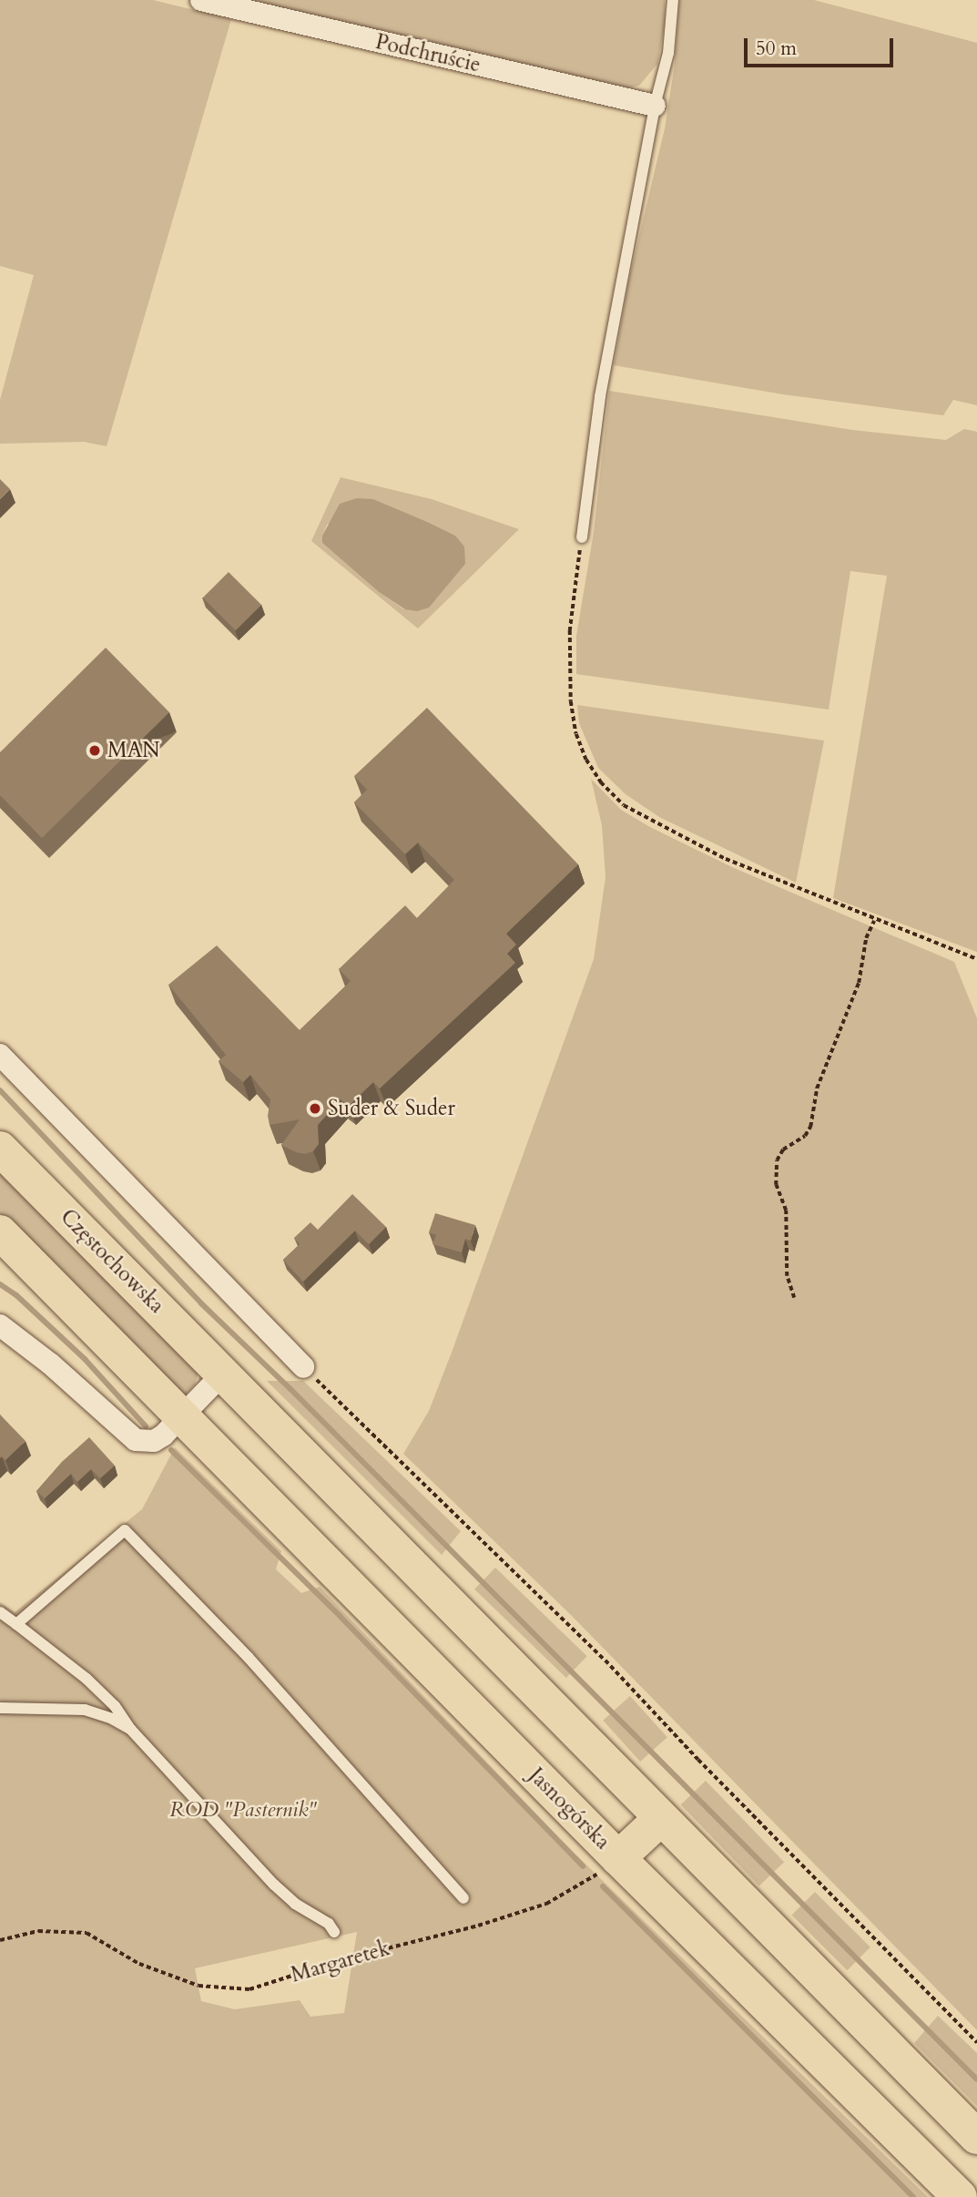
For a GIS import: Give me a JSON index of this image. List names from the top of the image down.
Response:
{
  "streets": {
    "main road": ["Częstochowska", "Jasnogórska"],
    "street": ["Podchruście"],
    "path": ["Margaretek"]
  },
  "crossings": [
    ["Jasnogórska", "Margaretek"]
  ],
  "parks": ["ROD \"Pasternik\""],
  "places": ["MAN", "Suder & Suder"],
  "scale_bar": "50 m"
}
